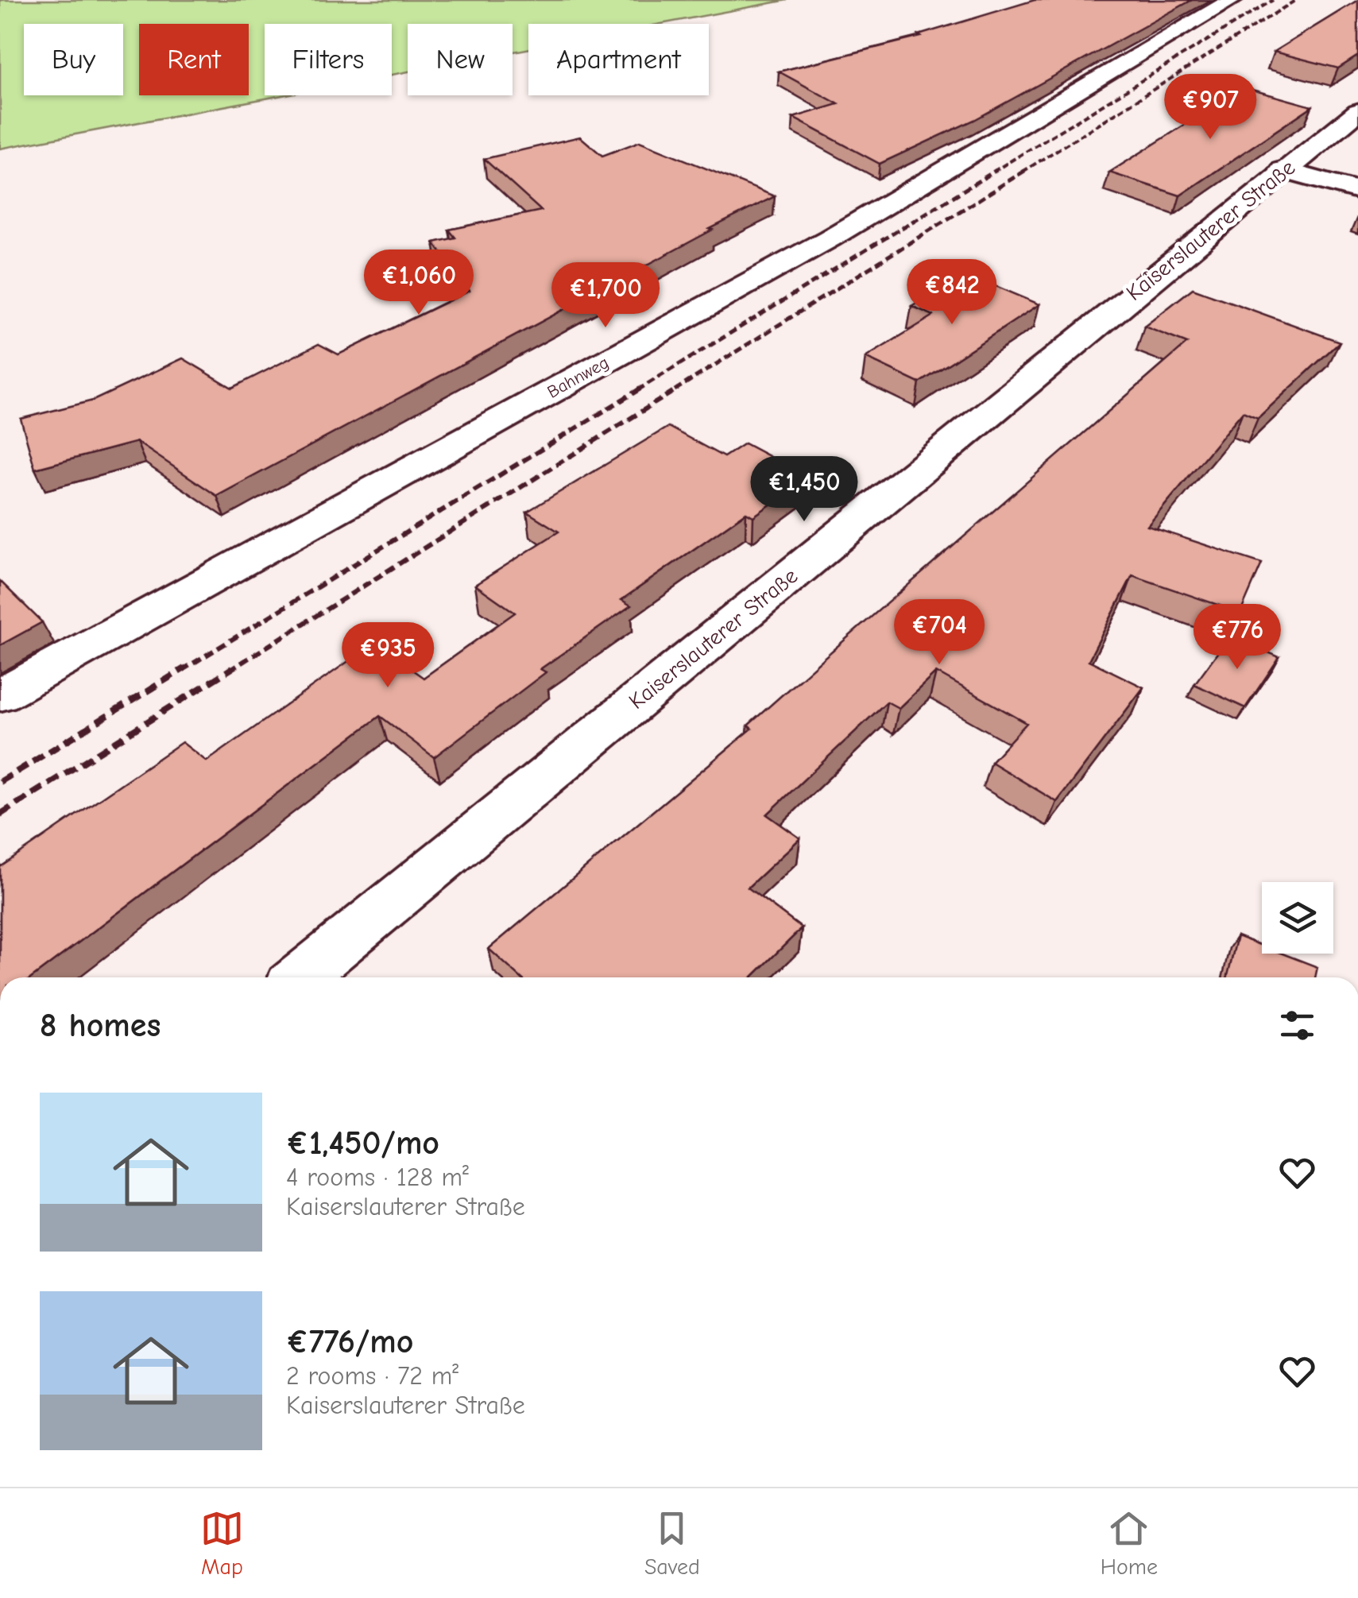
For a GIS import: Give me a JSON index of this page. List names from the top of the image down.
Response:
{
  "streets": {
    "street": ["Kaiserslauterer Straße", "Bahnweg"]
  },
  "page": {
    "chip": [
      "Buy",
      "Rent",
      "Filters",
      "New",
      "Apartment"
    ],
    "price": [
      "€907",
      "€1,060",
      "€842",
      "€1,700",
      "€1,450",
      "€704",
      "€776",
      "€935"
    ],
    "heading": "8 homes",
    "list": [
      {
        "name": "€1,450/mo",
        "note": "4 rooms · 128 m² · Kaiserslauterer Straße"
      },
      {
        "name": "€776/mo",
        "note": "2 rooms · 72 m² · Kaiserslauterer Straße"
      }
    ],
    "tabs": ["Map", "Saved", "Home"]
  }
}
